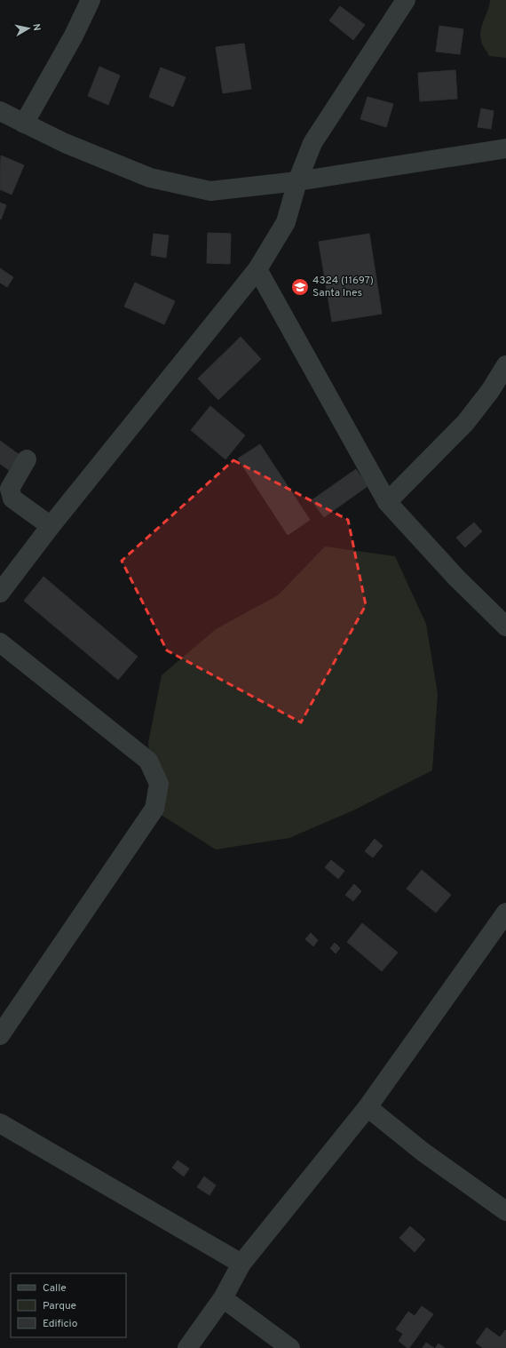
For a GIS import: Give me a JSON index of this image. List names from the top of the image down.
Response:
{
  "places": {
    "school or university": ["4324 (11697) Santa Ines"]
  },
  "legend": ["Calle", "Parque", "Edificio"],
  "north": "right"
}
